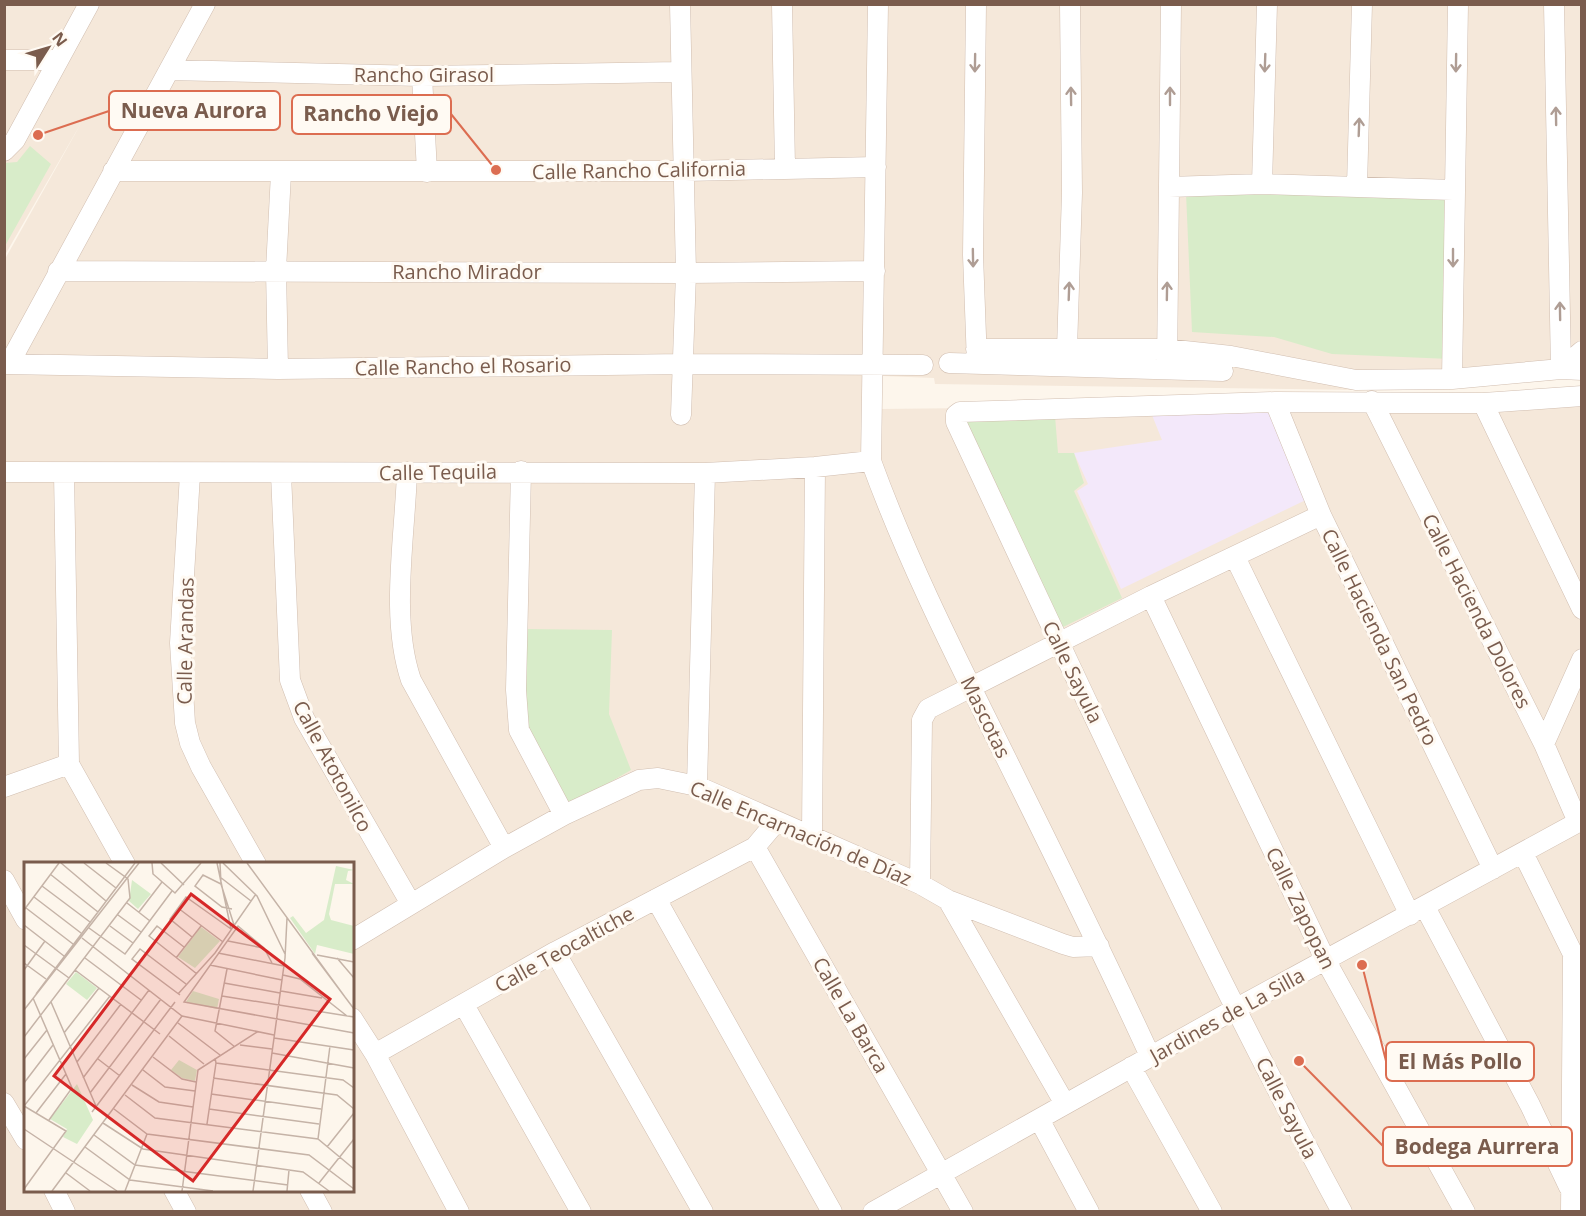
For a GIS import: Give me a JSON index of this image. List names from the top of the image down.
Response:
{
  "streets": {
    "street": [
      "Rancho Girasol",
      "Calle Rancho California",
      "Rancho Mirador",
      "Calle Rancho el Rosario",
      "Calle Tequila",
      "Calle Hacienda Dolores",
      "Calle Hacienda San Pedro",
      "Calle Arandas",
      "Calle Sayula",
      "Mascotas",
      "Calle Atotonilco",
      "Calle Encarnación de Díaz",
      "Calle Zapopan",
      "Calle Teocaltiche",
      "Calle La Barca",
      "Jardines de La Silla"
    ]
  },
  "crossings": [
    ["Calle Rancho California", "Mascotas"],
    ["Rancho Mirador", "Mascotas"],
    ["Calle Rancho el Rosario", "Mascotas"],
    ["Calle Tequila", "Calle Arandas"],
    ["Calle Tequila", "Mascotas"],
    ["Calle Tequila", "Calle Atotonilco"],
    ["Calle Hacienda Dolores", "Jardines de La Silla"],
    ["Calle Hacienda San Pedro", "Calle Sayula"],
    ["Calle Hacienda San Pedro", "Jardines de La Silla"],
    ["Calle Sayula", "Jardines de La Silla"],
    ["Mascotas", "Calle Encarnación de Díaz"],
    ["Mascotas", "Jardines de La Silla"],
    ["Calle Atotonilco", "Calle Encarnación de Díaz"],
    ["Calle Zapopan", "Jardines de La Silla"],
    ["Calle Teocaltiche", "Calle La Barca"],
    ["Calle La Barca", "Jardines de La Silla"]
  ],
  "places": [
    "Nueva Aurora",
    "Rancho Viejo",
    "El Más Pollo",
    "Bodega Aurrera"
  ],
  "north": "top right"
}
